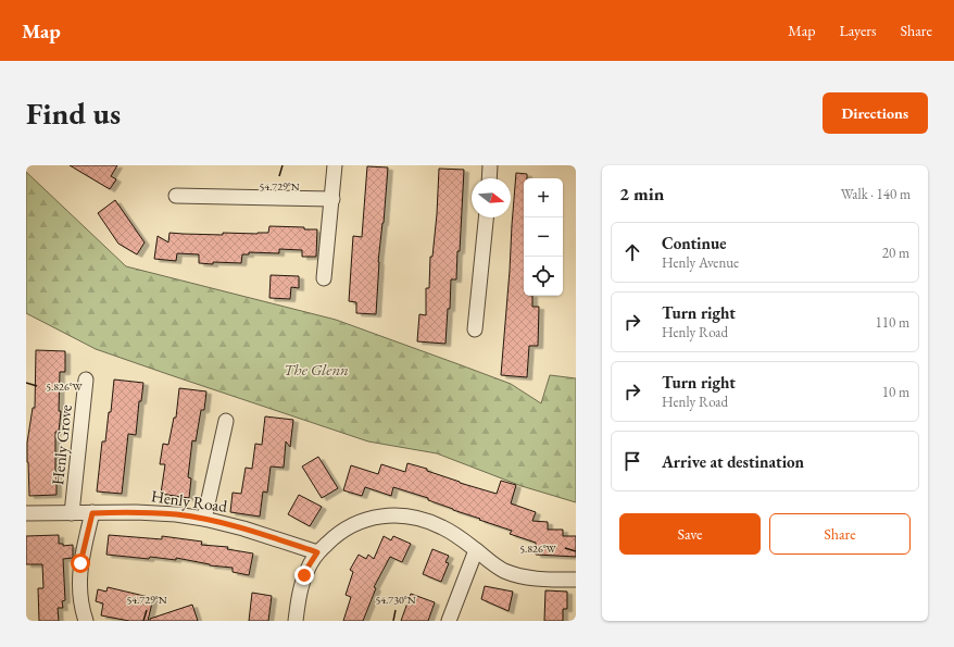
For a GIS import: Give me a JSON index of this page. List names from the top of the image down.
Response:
{
  "streets": {
    "street": ["Henly Grove", "Henly Road"]
  },
  "crossings": [
    ["Henly Grove", "Henly Road"]
  ],
  "parks": ["The Glenn"],
  "north": "right",
  "page": {
    "header": "Map",
    "nav": ["Map", "Layers", "Share"],
    "buttons": [
      "Directions",
      ["Save", "Share"]
    ],
    "title": "Find us",
    "heading": ["2 min", "Walk · 140 m"],
    "map_buttons": ["+", "−"],
    "list": [
      ["Continue", "Henly Avenue", "20 m"],
      ["Turn right", "Henly Road", "110 m"],
      ["Turn right", "Henly Road", "10 m"],
      "Arrive at destination"
    ]
  },
  "coordinates": ["54.729°N", "5.826°W", "54.730°N"]
}
